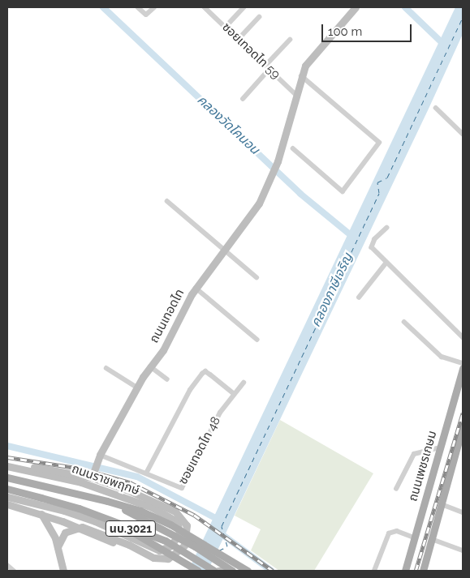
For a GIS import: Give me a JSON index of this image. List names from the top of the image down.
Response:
{
  "streets": {
    "main road": [
      "ถนนเทอดไท",
      "ถนนเพชรเกษม",
      "ถนนราชพฤกษ์",
      "นบ.3021"
    ],
    "street": ["ซอยเทอดไท 59", "ซอยเทอดไท 48"]
  },
  "crossings": [
    ["ซอยเทอดไท 59", "ถนนเทอดไท"],
    ["ถนนเทอดไท", "ซอยเทอดไท 48"]
  ],
  "water": ["คลองวัดโคนอน", "คลองภาษีเจริญ"],
  "scale_bar": "100 m"
}
